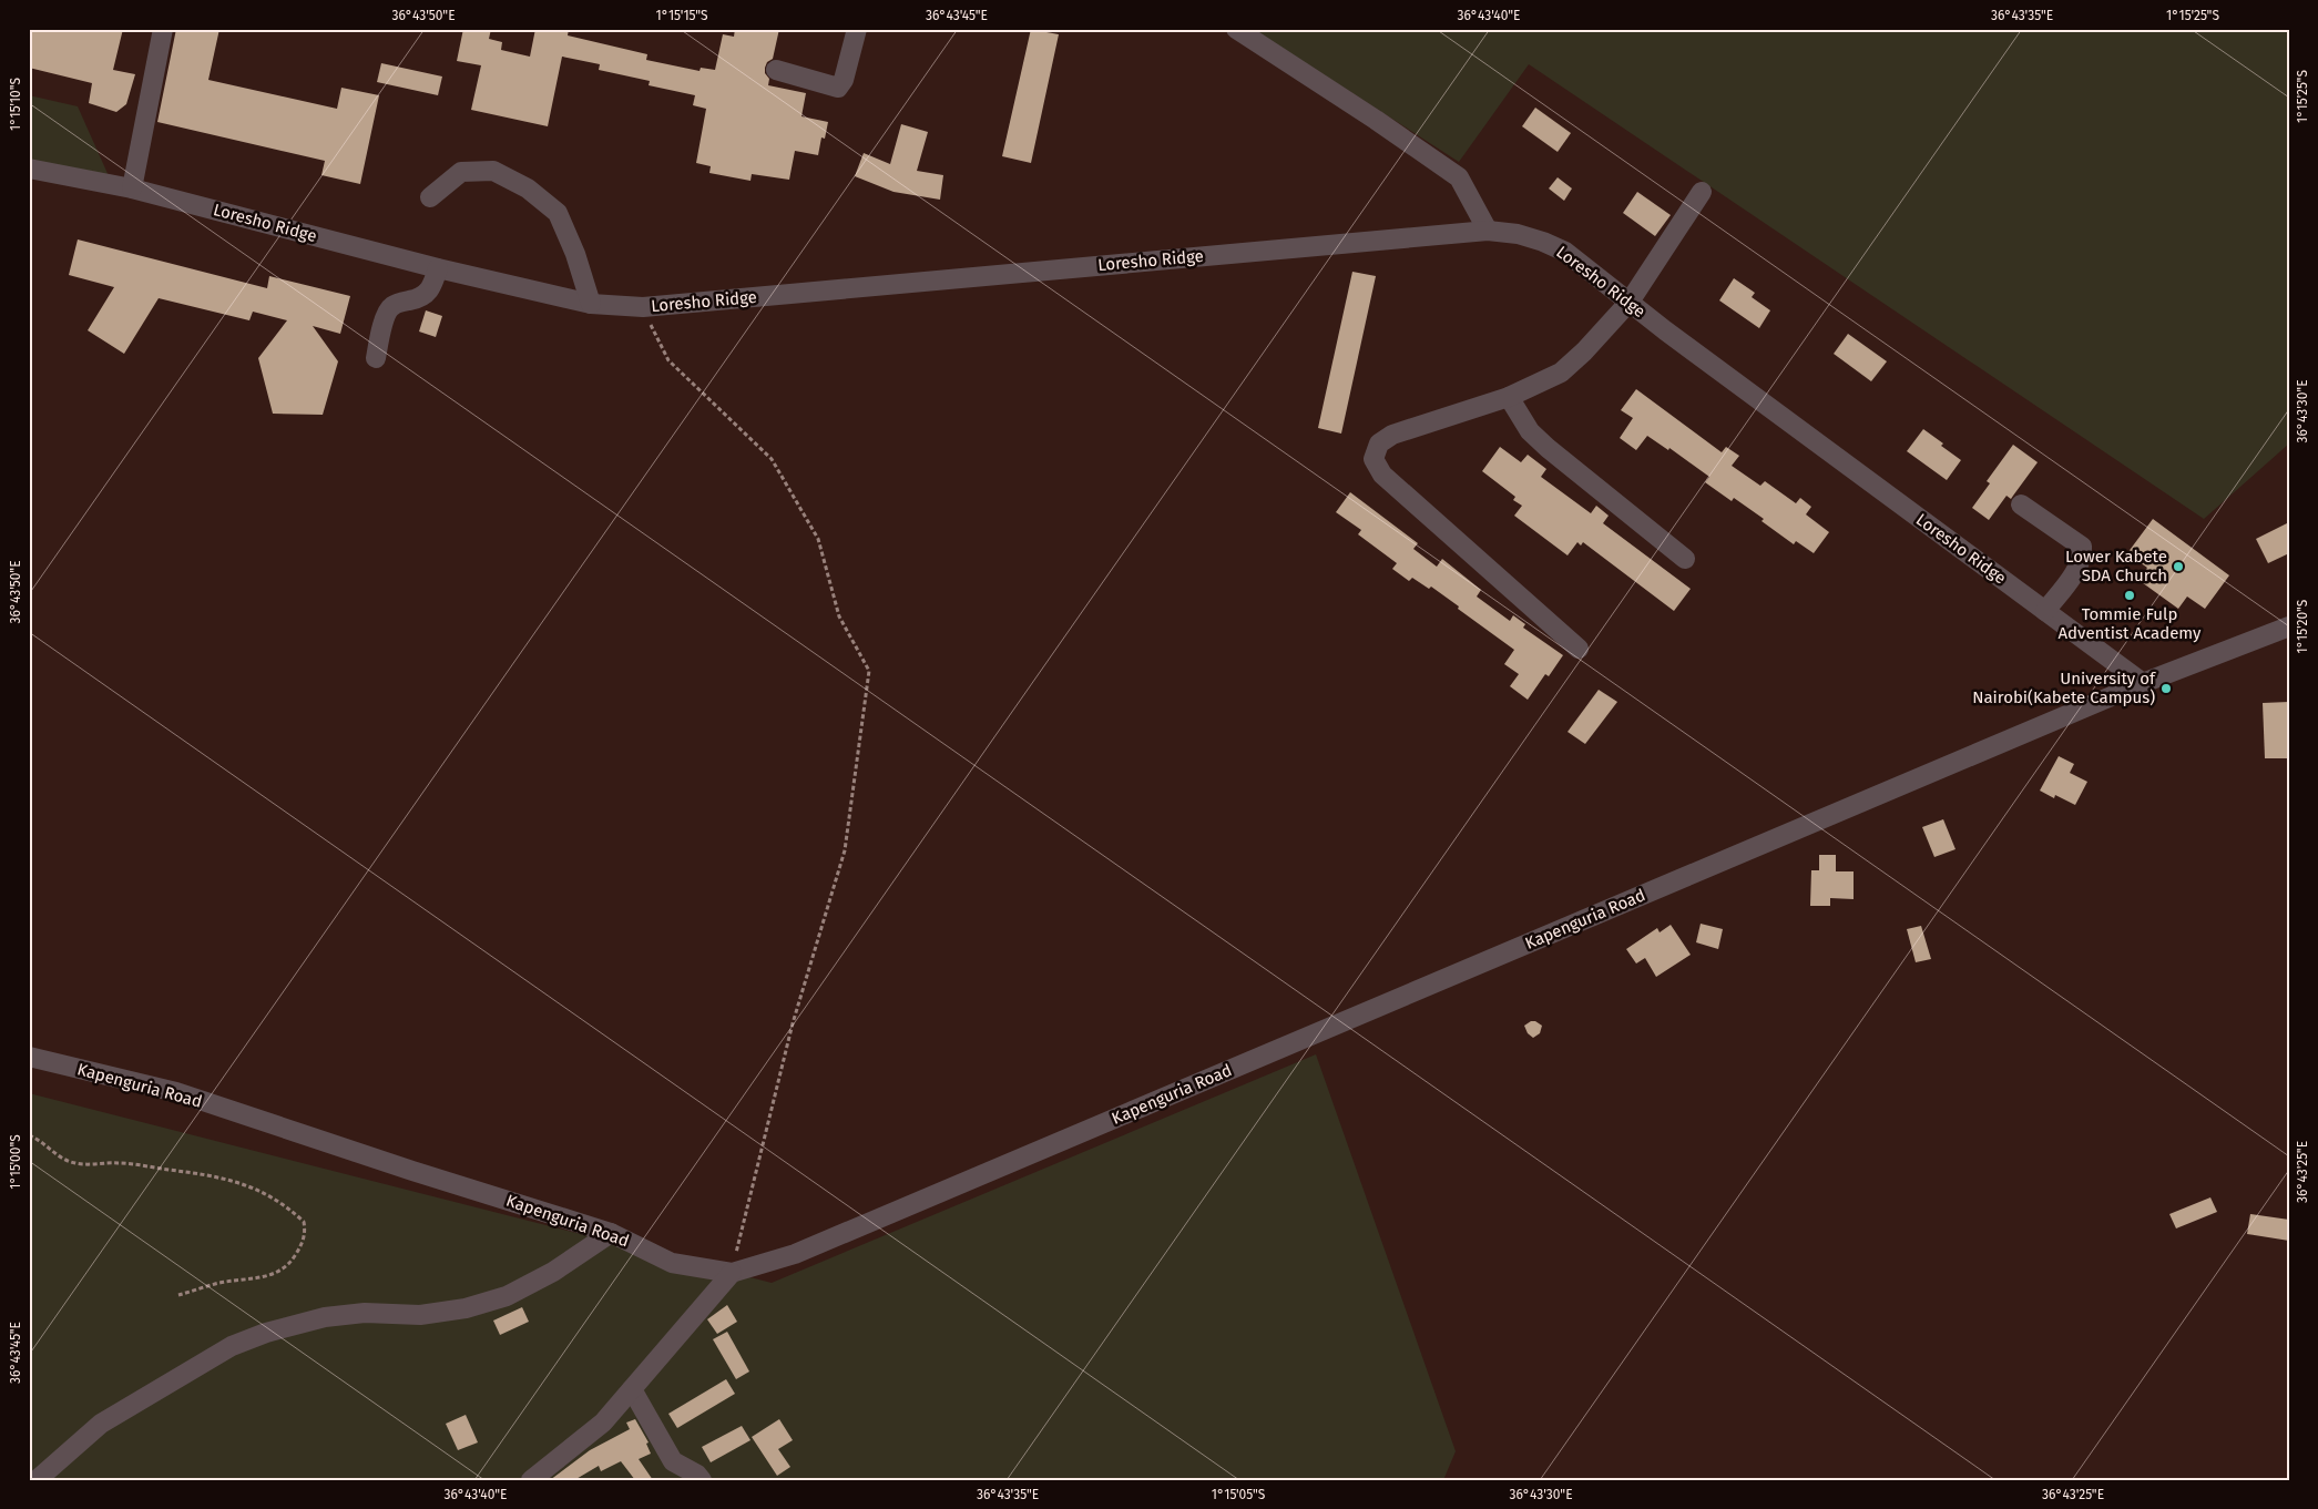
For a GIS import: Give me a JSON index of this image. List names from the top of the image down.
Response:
{
  "streets": {
    "street": ["Loresho Ridge", "Kapenguria Road"]
  },
  "crossings": [
    ["Loresho Ridge", "Kapenguria Road"]
  ],
  "places": ["Lower Kabete SDA Church", "Tommie Fulp Adventist Academy", "University of Nairobi(Kabete Campus)"],
  "coordinates": [
    "36°43'50\"E",
    "1°15'15\"S",
    "36°43'45\"E",
    "36°43'40\"E",
    "36°43'35\"E",
    "1°15'25\"S",
    "1°15'10\"S",
    "36°43'30\"E",
    "1°15'20\"S",
    "1°15'00\"S",
    "36°43'25\"E",
    "1°15'05\"S"
  ]
}
